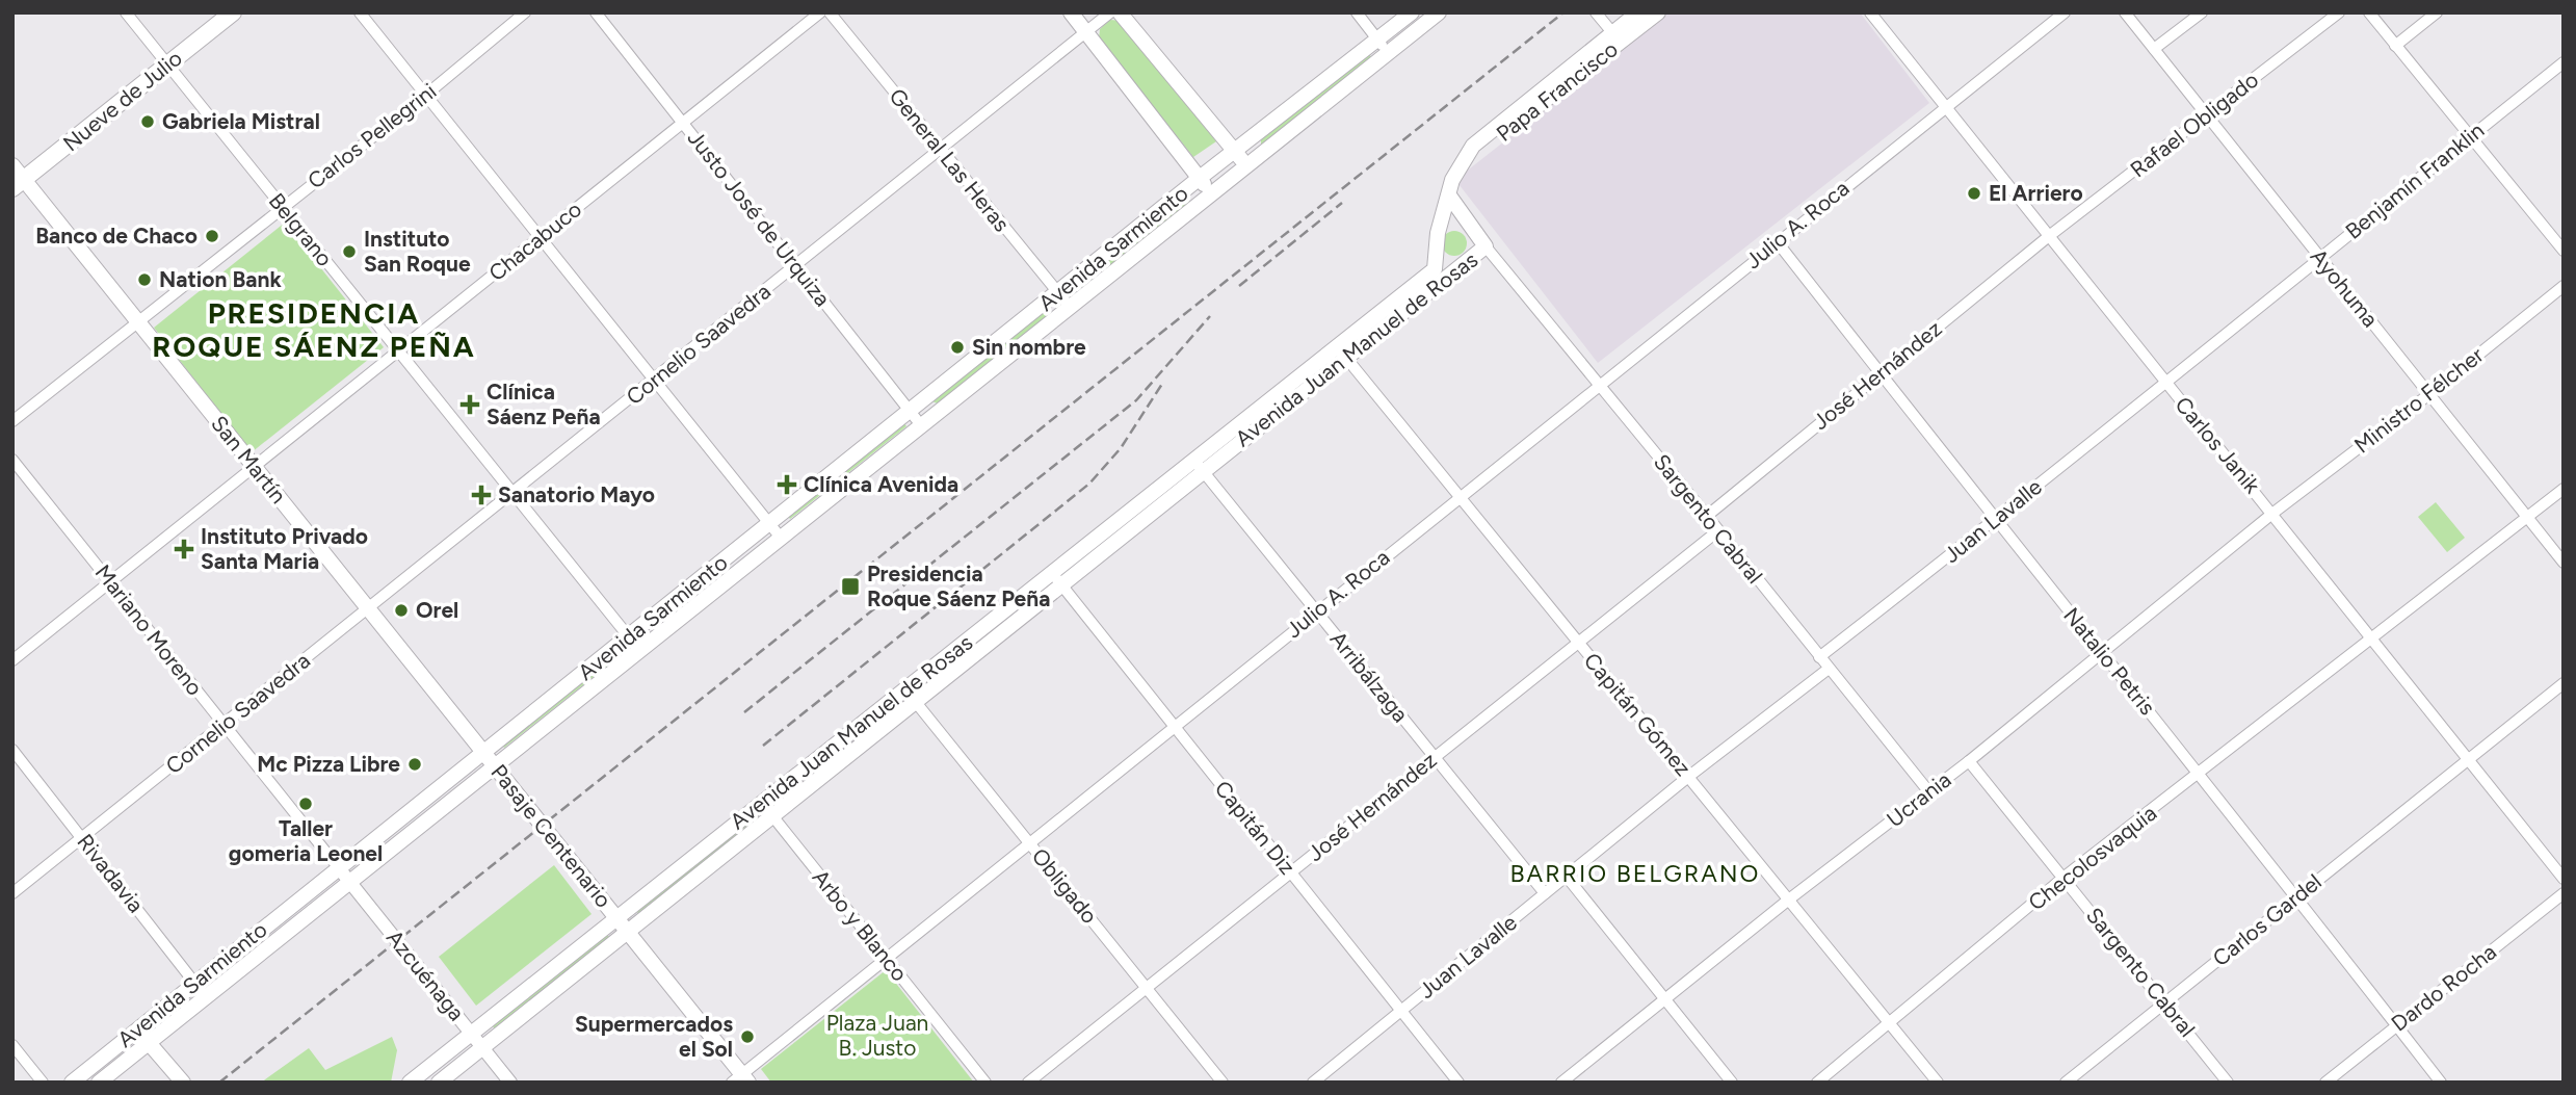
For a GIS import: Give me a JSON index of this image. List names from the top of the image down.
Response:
{
  "streets": {
    "main road": [
      "Papa Francisco",
      "Nueve de Julio",
      "Avenida Sarmiento",
      "Avenida Juan Manuel de Rosas",
      "San Martín",
      "Pasaje Centenario"
    ],
    "street": [
      "Rafael Obligado",
      "Carlos Pellegrini",
      "General Las Heras",
      "Benjamín Franklin",
      "Justo José de Urquiza",
      "Julio A. Roca",
      "Belgrano",
      "Chacabuco",
      "Ayohuma",
      "Cornelio Saavedra",
      "José Hernández",
      "Ministro Félcher",
      "Carlos Janik",
      "Sargento Cabral",
      "Juan Lavalle",
      "Mariano Moreno",
      "Natalio Petris",
      "Arribálzaga",
      "Capitán Gómez",
      "Ucrania",
      "Capitán Diz",
      "Checolosvaquia",
      "Rivadavia",
      "Obligado",
      "Carlos Gardel",
      "Arbo y Blanco",
      "Azcuénaga",
      "Dardo Rocha"
    ]
  },
  "crossings": [
    ["Nueve de Julio", "Belgrano"],
    ["Nueve de Julio", "San Martín"],
    ["Rafael Obligado", "Ayohuma"],
    ["Rafael Obligado", "José Hernández"],
    ["Rafael Obligado", "Carlos Janik"],
    ["Carlos Pellegrini", "Belgrano"],
    ["Carlos Pellegrini", "San Martín"],
    ["General Las Heras", "Avenida Sarmiento"],
    ["General Las Heras", "Cornelio Saavedra"],
    ["Benjamín Franklin", "Ayohuma"],
    ["Benjamín Franklin", "Carlos Janik"],
    ["Benjamín Franklin", "Juan Lavalle"],
    ["Justo José de Urquiza", "Chacabuco"],
    ["Justo José de Urquiza", "Avenida Sarmiento"],
    ["Justo José de Urquiza", "Cornelio Saavedra"],
    ["Julio A. Roca", "Carlos Janik"],
    ["Julio A. Roca", "Sargento Cabral"],
    ["Julio A. Roca", "Natalio Petris"],
    ["Julio A. Roca", "Arribálzaga"],
    ["Julio A. Roca", "Capitán Gómez"],
    ["Julio A. Roca", "Capitán Diz"],
    ["Julio A. Roca", "Pasaje Centenario"],
    ["Julio A. Roca", "Obligado"],
    ["Julio A. Roca", "Arbo y Blanco"],
    ["Belgrano", "Chacabuco"],
    ["Belgrano", "Avenida Sarmiento"],
    ["Belgrano", "Cornelio Saavedra"],
    ["Chacabuco", "San Martín"],
    ["Chacabuco", "Mariano Moreno"],
    ["Avenida Sarmiento", "San Martín"],
    ["Avenida Sarmiento", "Mariano Moreno"],
    ["Avenida Sarmiento", "Pasaje Centenario"],
    ["Avenida Sarmiento", "Rivadavia"],
    ["Avenida Sarmiento", "Azcuénaga"],
    ["Ayohuma", "Ministro Félcher"],
    ["Ayohuma", "Checolosvaquia"],
    ["Cornelio Saavedra", "San Martín"],
    ["Cornelio Saavedra", "Mariano Moreno"],
    ["Cornelio Saavedra", "Rivadavia"],
    ["Avenida Juan Manuel de Rosas", "Sargento Cabral"],
    ["Avenida Juan Manuel de Rosas", "Arribálzaga"],
    ["Avenida Juan Manuel de Rosas", "Capitán Gómez"],
    ["Avenida Juan Manuel de Rosas", "Capitán Diz"],
    ["Avenida Juan Manuel de Rosas", "Pasaje Centenario"],
    ["Avenida Juan Manuel de Rosas", "Obligado"],
    ["Avenida Juan Manuel de Rosas", "Arbo y Blanco"],
    ["Avenida Juan Manuel de Rosas", "Azcuénaga"],
    ["José Hernández", "Carlos Janik"],
    ["José Hernández", "Sargento Cabral"],
    ["José Hernández", "Natalio Petris"],
    ["José Hernández", "Arribálzaga"],
    ["José Hernández", "Capitán Gómez"],
    ["José Hernández", "Capitán Diz"],
    ["José Hernández", "Obligado"],
    ["Ministro Félcher", "Carlos Janik"],
    ["Ministro Félcher", "Ucrania"],
    ["Carlos Janik", "Juan Lavalle"],
    ["Carlos Janik", "Ucrania"],
    ["Carlos Janik", "Checolosvaquia"],
    ["Carlos Janik", "Carlos Gardel"],
    ["San Martín", "Pasaje Centenario"],
    ["Sargento Cabral", "Juan Lavalle"],
    ["Sargento Cabral", "Ucrania"],
    ["Sargento Cabral", "Checolosvaquia"],
    ["Sargento Cabral", "Carlos Gardel"],
    ["Juan Lavalle", "Natalio Petris"],
    ["Juan Lavalle", "Arribálzaga"],
    ["Juan Lavalle", "Capitán Gómez"],
    ["Juan Lavalle", "Capitán Diz"],
    ["Mariano Moreno", "Azcuénaga"],
    ["Natalio Petris", "Ucrania"],
    ["Natalio Petris", "Checolosvaquia"],
    ["Natalio Petris", "Carlos Gardel"],
    ["Natalio Petris", "Dardo Rocha"],
    ["Capitán Gómez", "Ucrania"],
    ["Capitán Gómez", "Checolosvaquia"]
  ],
  "districts": ["PRESIDENCIA ROQUE SÁENZ PEÑA", "BARRIO BELGRANO"],
  "parks": ["Plaza Juan B. Justo"],
  "places": {
    "other": [
      "Gabriela Mistral",
      "El Arriero",
      "Banco de Chaco",
      "Instituto San Roque",
      "Nation Bank",
      "Sin nombre",
      "Orel",
      "Mc Pizza Libre",
      "Taller gomeria Leonel",
      "Supermercados el Sol"
    ],
    "health": [
      "Clínica Sáenz Peña",
      "Clínica Avenida",
      "Sanatorio Mayo",
      "Instituto Privado Santa Maria"
    ],
    "transit": ["Presidencia Roque Sáenz Peña"]
  }
}
